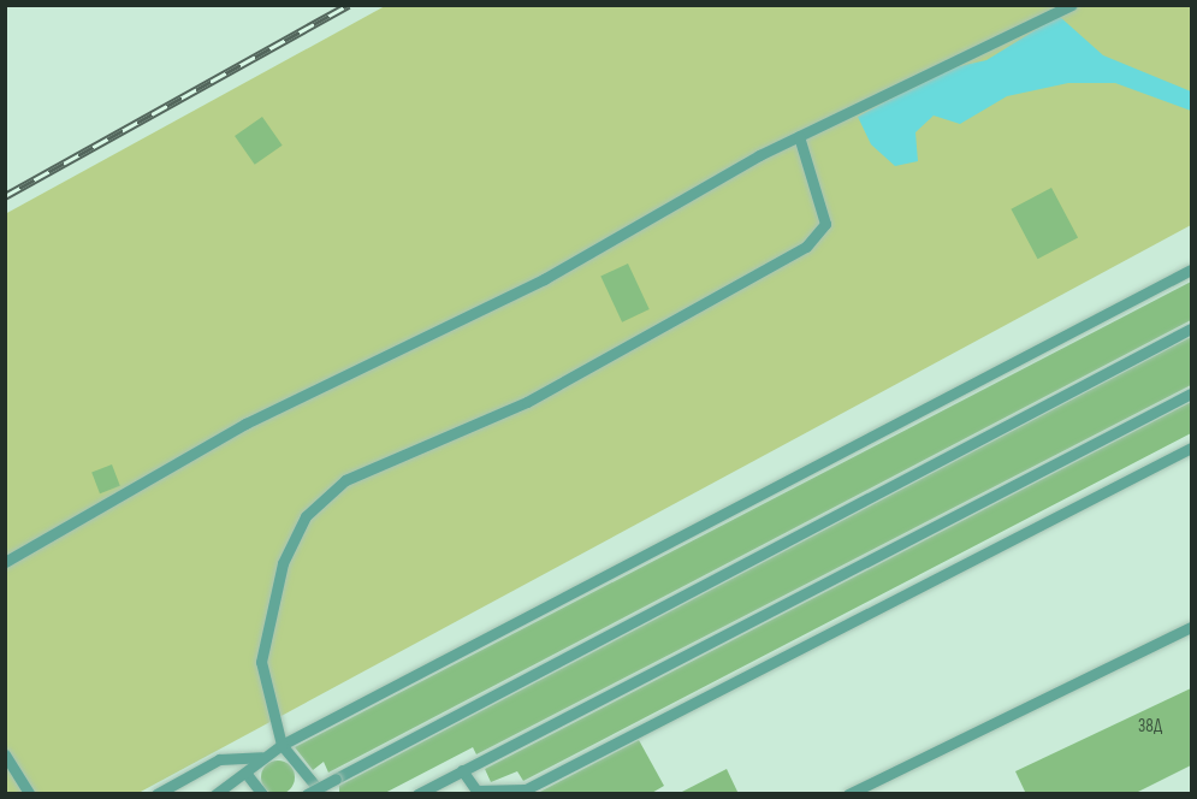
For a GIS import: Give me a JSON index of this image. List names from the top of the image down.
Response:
{
  "house_numbers": ["38Д"]
}
